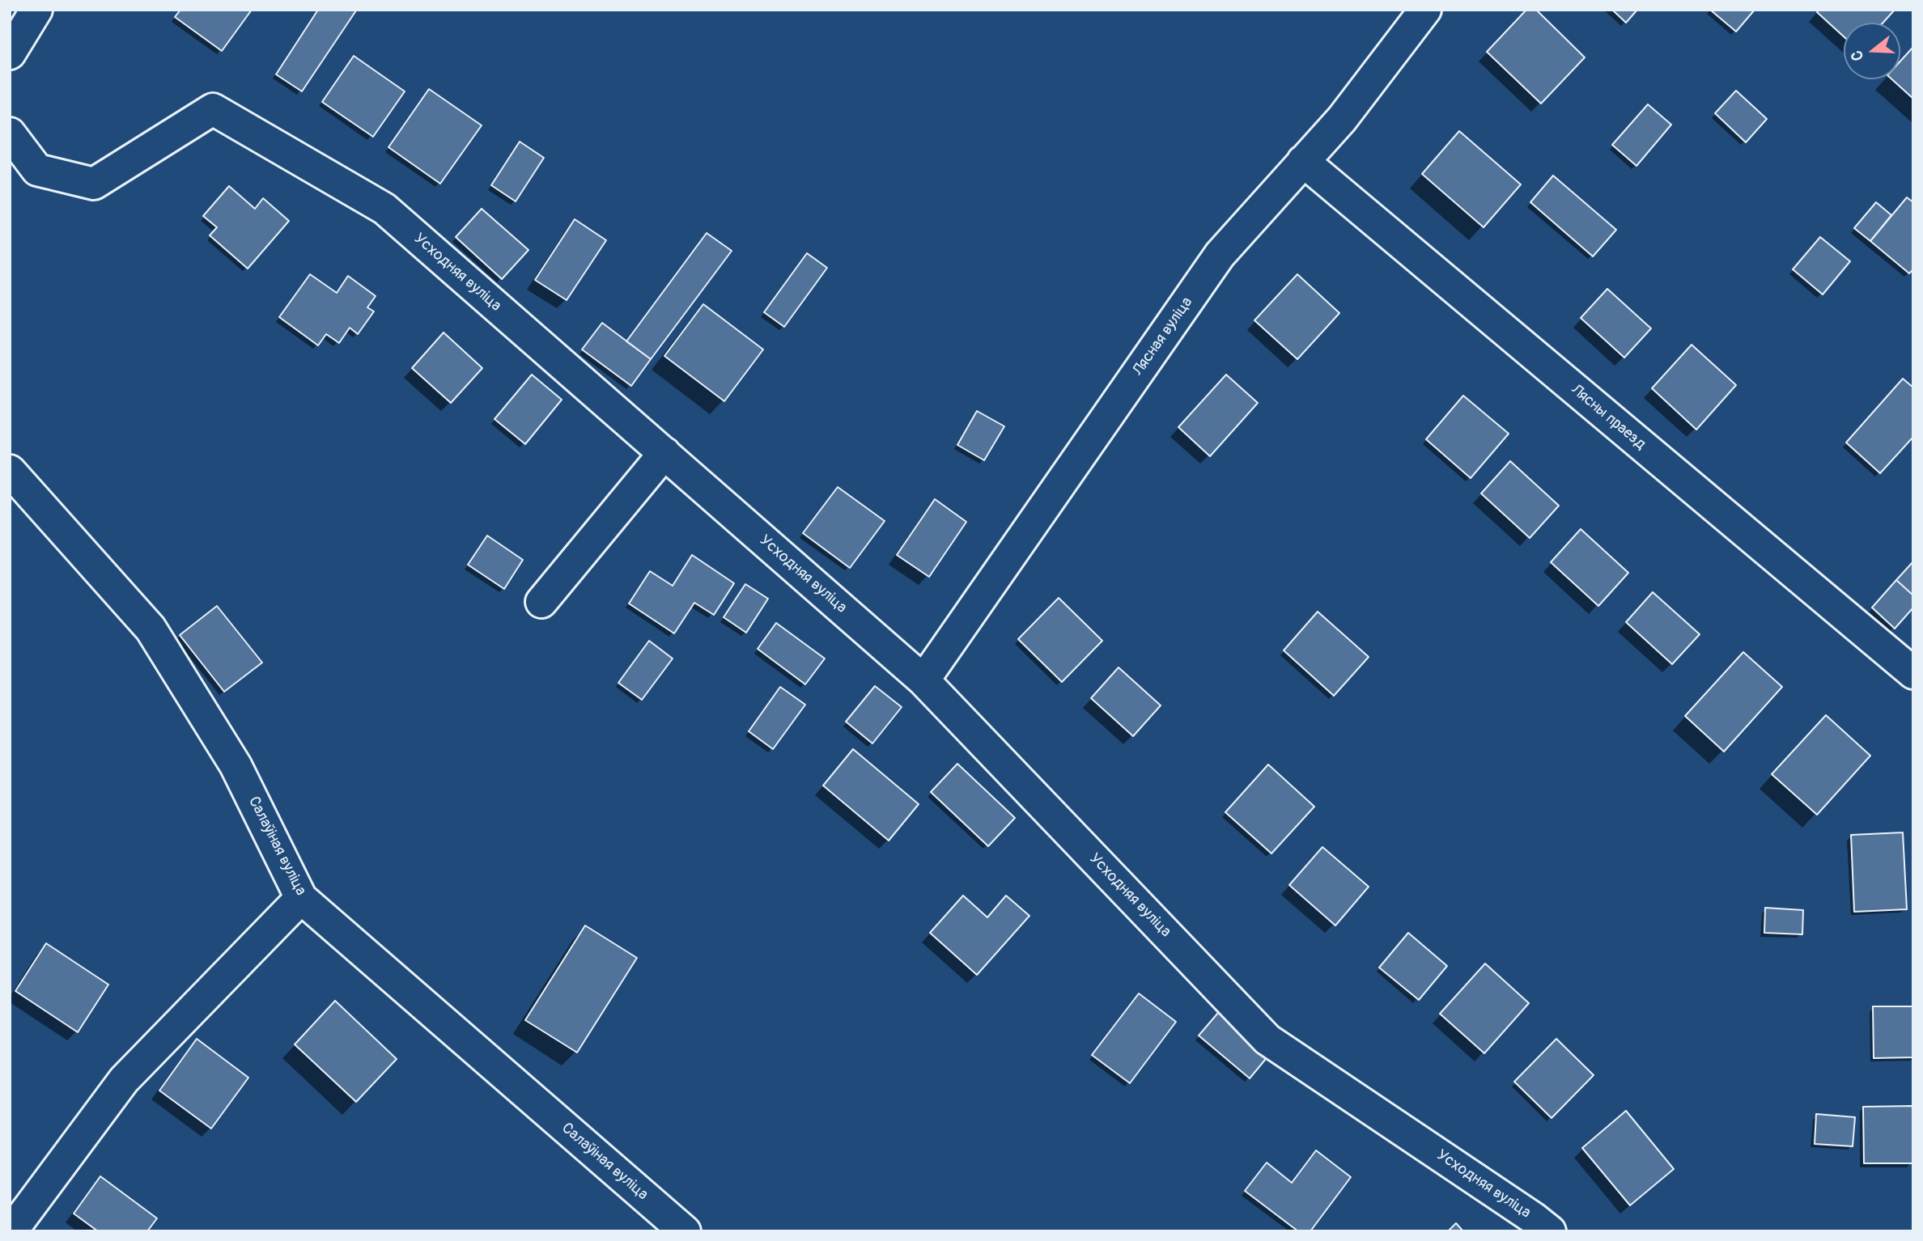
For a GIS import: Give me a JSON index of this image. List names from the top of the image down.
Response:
{
  "streets": {
    "street": [
      "Усходняя вуліца",
      "Лясная вуліца",
      "Лясны праезд",
      "Салаўіная вуліца"
    ]
  },
  "crossings": [
    ["Усходняя вуліца", "Лясная вуліца"],
    ["Лясная вуліца", "Лясны праезд"]
  ],
  "north": "left"
}
